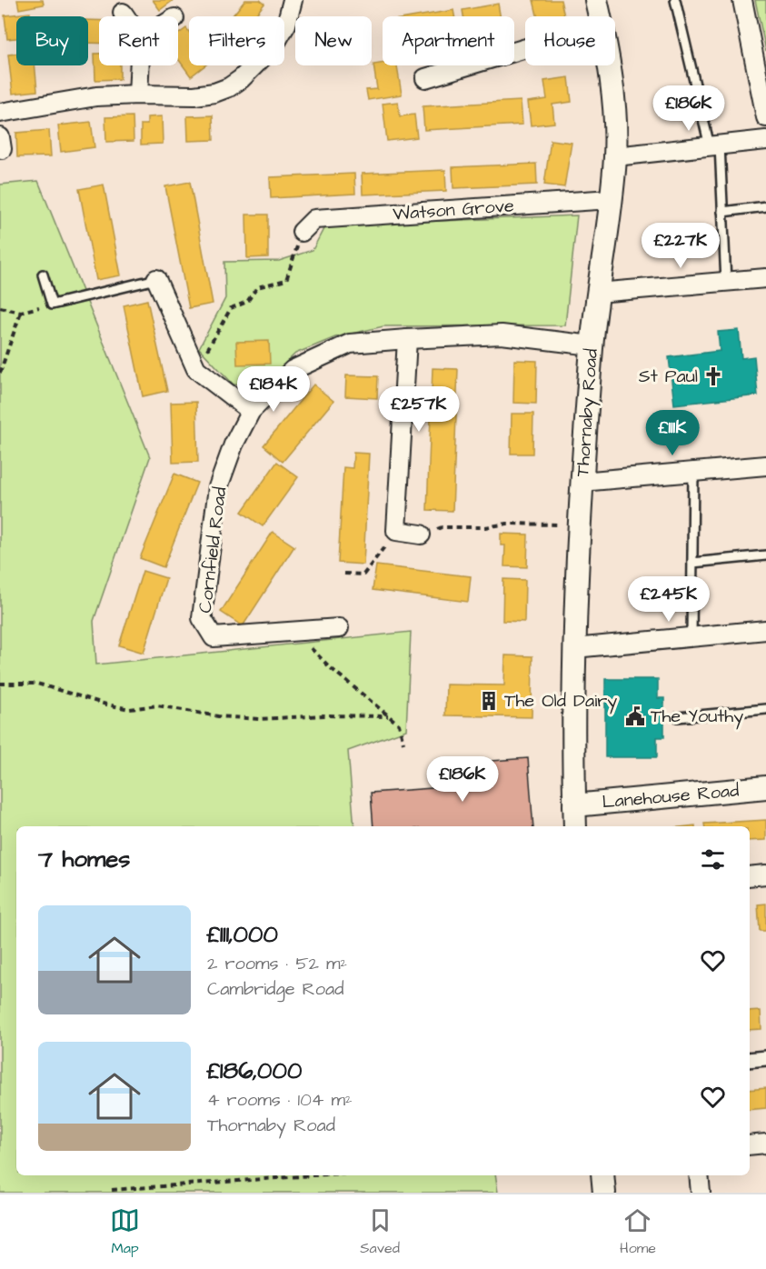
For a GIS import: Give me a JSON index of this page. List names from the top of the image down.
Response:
{
  "streets": {
    "street": [
      "Watson Grove",
      "Thornaby Road",
      "Cornfield Road",
      "Lanehouse Road"
    ]
  },
  "crossings": [
    ["Watson Grove", "Thornaby Road"],
    ["Thornaby Road", "Cornfield Road"],
    ["Thornaby Road", "Lanehouse Road"]
  ],
  "places": {
    "church": ["St Paul"],
    "building": ["The Old Dairy"],
    "public building": ["The Youthy"]
  },
  "page": {
    "chip": [
      "Buy",
      "Rent",
      "Filters",
      "New",
      "Apartment",
      "House"
    ],
    "price": [
      "£186K",
      "£227K",
      "£184K",
      "£257K",
      "£111K",
      "£245K",
      "£186K"
    ],
    "heading": "7 homes",
    "list": [
      {
        "name": "£111,000",
        "note": "2 rooms · 52 m² · Cambridge Road"
      },
      {
        "name": "£186,000",
        "note": "4 rooms · 104 m² · Thornaby Road"
      }
    ],
    "tabs": ["Map", "Saved", "Home"]
  }
}
